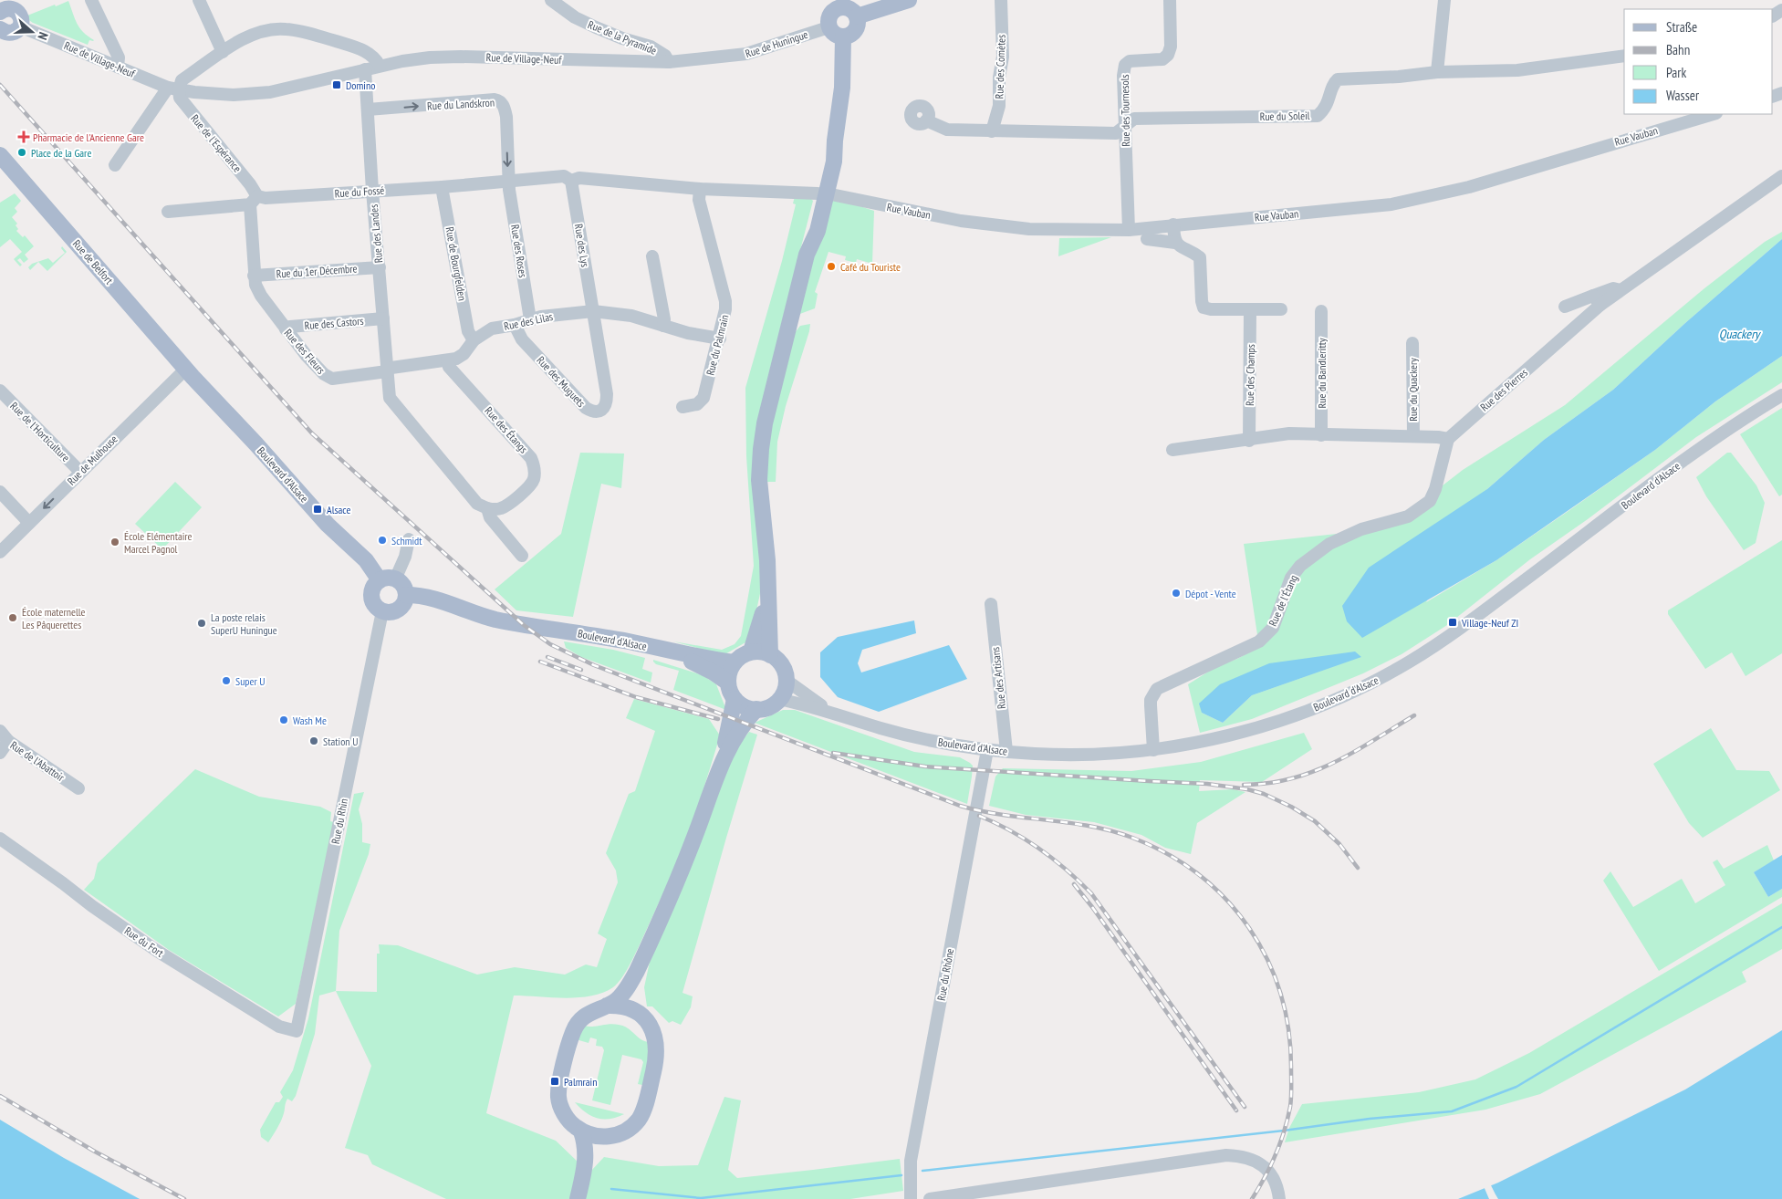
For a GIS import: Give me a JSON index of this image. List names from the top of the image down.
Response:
{
  "streets": {
    "main road": ["Rue de Belfort", "Boulevard d'Alsace"],
    "street": [
      "Rue de la Pyramide",
      "Rue de Huningue",
      "Rue de Village-Neuf",
      "Rue des Comètes",
      "Rue du Landskron",
      "Rue des Tournesols",
      "Rue du Soleil",
      "Rue Vauban",
      "Rue de l'Espérance",
      "Rue du Fossé",
      "Rue des Landes",
      "Rue des Lys",
      "Rue des Roses",
      "Rue de Bourgfelden",
      "Rue du 1er Décembre",
      "Rue des Lilas",
      "Rue des Castors",
      "Rue du Palmrain",
      "Rue des Fleurs",
      "Rue du Bandleritty",
      "Rue des Champs",
      "Rue des Muguets",
      "Rue du Quackery",
      "Rue des Pierres",
      "Rue des Étangs",
      "Rue de l'Horticulture",
      "Rue de Mulhouse",
      "Rue de l'Étang",
      "Rue des Artisans",
      "Rue de l'Abattoir",
      "Rue du Rhin",
      "Rue du Fort",
      "Rue du Rhône"
    ]
  },
  "crossings": [
    ["Rue de la Pyramide", "Rue de Huningue"],
    ["Rue de la Pyramide", "Rue de Village-Neuf"],
    ["Rue de Huningue", "Rue de Village-Neuf"],
    ["Rue de Village-Neuf", "Rue de l'Espérance"],
    ["Rue de Village-Neuf", "Rue des Landes"],
    ["Rue des Comètes", "Rue du Soleil"],
    ["Rue du Landskron", "Rue du Fossé"],
    ["Rue du Landskron", "Rue des Landes"],
    ["Rue du Landskron", "Rue des Roses"],
    ["Rue des Tournesols", "Rue du Soleil"],
    ["Rue des Tournesols", "Rue Vauban"],
    ["Rue Vauban", "Rue du Fossé"],
    ["Rue Vauban", "Rue des Lys"],
    ["Rue Vauban", "Rue du Palmrain"],
    ["Rue de l'Espérance", "Rue du Fossé"],
    ["Rue de l'Espérance", "Rue des Fleurs"],
    ["Rue du Fossé", "Rue des Landes"],
    ["Rue du Fossé", "Rue des Roses"],
    ["Rue du Fossé", "Rue de Bourgfelden"],
    ["Rue du Fossé", "Rue des Fleurs"],
    ["Rue des Landes", "Rue du 1er Décembre"],
    ["Rue des Landes", "Rue des Castors"],
    ["Rue des Landes", "Rue des Fleurs"],
    ["Rue des Lys", "Rue des Lilas"],
    ["Rue des Lys", "Rue des Muguets"],
    ["Rue des Roses", "Rue des Lilas"],
    ["Rue de Belfort", "Rue de Mulhouse"],
    ["Rue de Belfort", "Boulevard d'Alsace"],
    ["Rue de Bourgfelden", "Rue des Lilas"],
    ["Rue de Bourgfelden", "Rue des Fleurs"],
    ["Rue du 1er Décembre", "Rue des Fleurs"],
    ["Rue des Lilas", "Rue du Palmrain"],
    ["Rue des Lilas", "Rue des Fleurs"],
    ["Rue des Lilas", "Rue des Muguets"],
    ["Rue des Castors", "Rue des Fleurs"],
    ["Rue des Fleurs", "Rue des Étangs"],
    ["Rue des Pierres", "Rue de l'Étang"],
    ["Rue de l'Horticulture", "Rue de Mulhouse"],
    ["Rue de Mulhouse", "Boulevard d'Alsace"],
    ["Boulevard d'Alsace", "Rue de l'Étang"],
    ["Boulevard d'Alsace", "Rue des Artisans"],
    ["Boulevard d'Alsace", "Rue du Rhin"],
    ["Boulevard d'Alsace", "Rue du Rhône"],
    ["Rue du Rhin", "Rue du Fort"]
  ],
  "water": ["Quackery"],
  "places": {
    "transit": [
      "Domino",
      "Alsace",
      "Village-Neuf ZI",
      "Palmrain"
    ],
    "health": ["Pharmacie de l'Ancienne Gare"],
    "other": [
      "Place de la Gare",
      "Café du Touriste",
      "Schmidt",
      "École Elémentaire Marcel Pagnol",
      "Dépot - Vente",
      "École maternelle Les Pâquerettes",
      "La poste relais SuperU Huningue",
      "Super U",
      "Wash Me",
      "Station U"
    ]
  },
  "legend": [
    "Straße",
    "Bahn",
    "Park",
    "Wasser"
  ],
  "north": "right"
}
